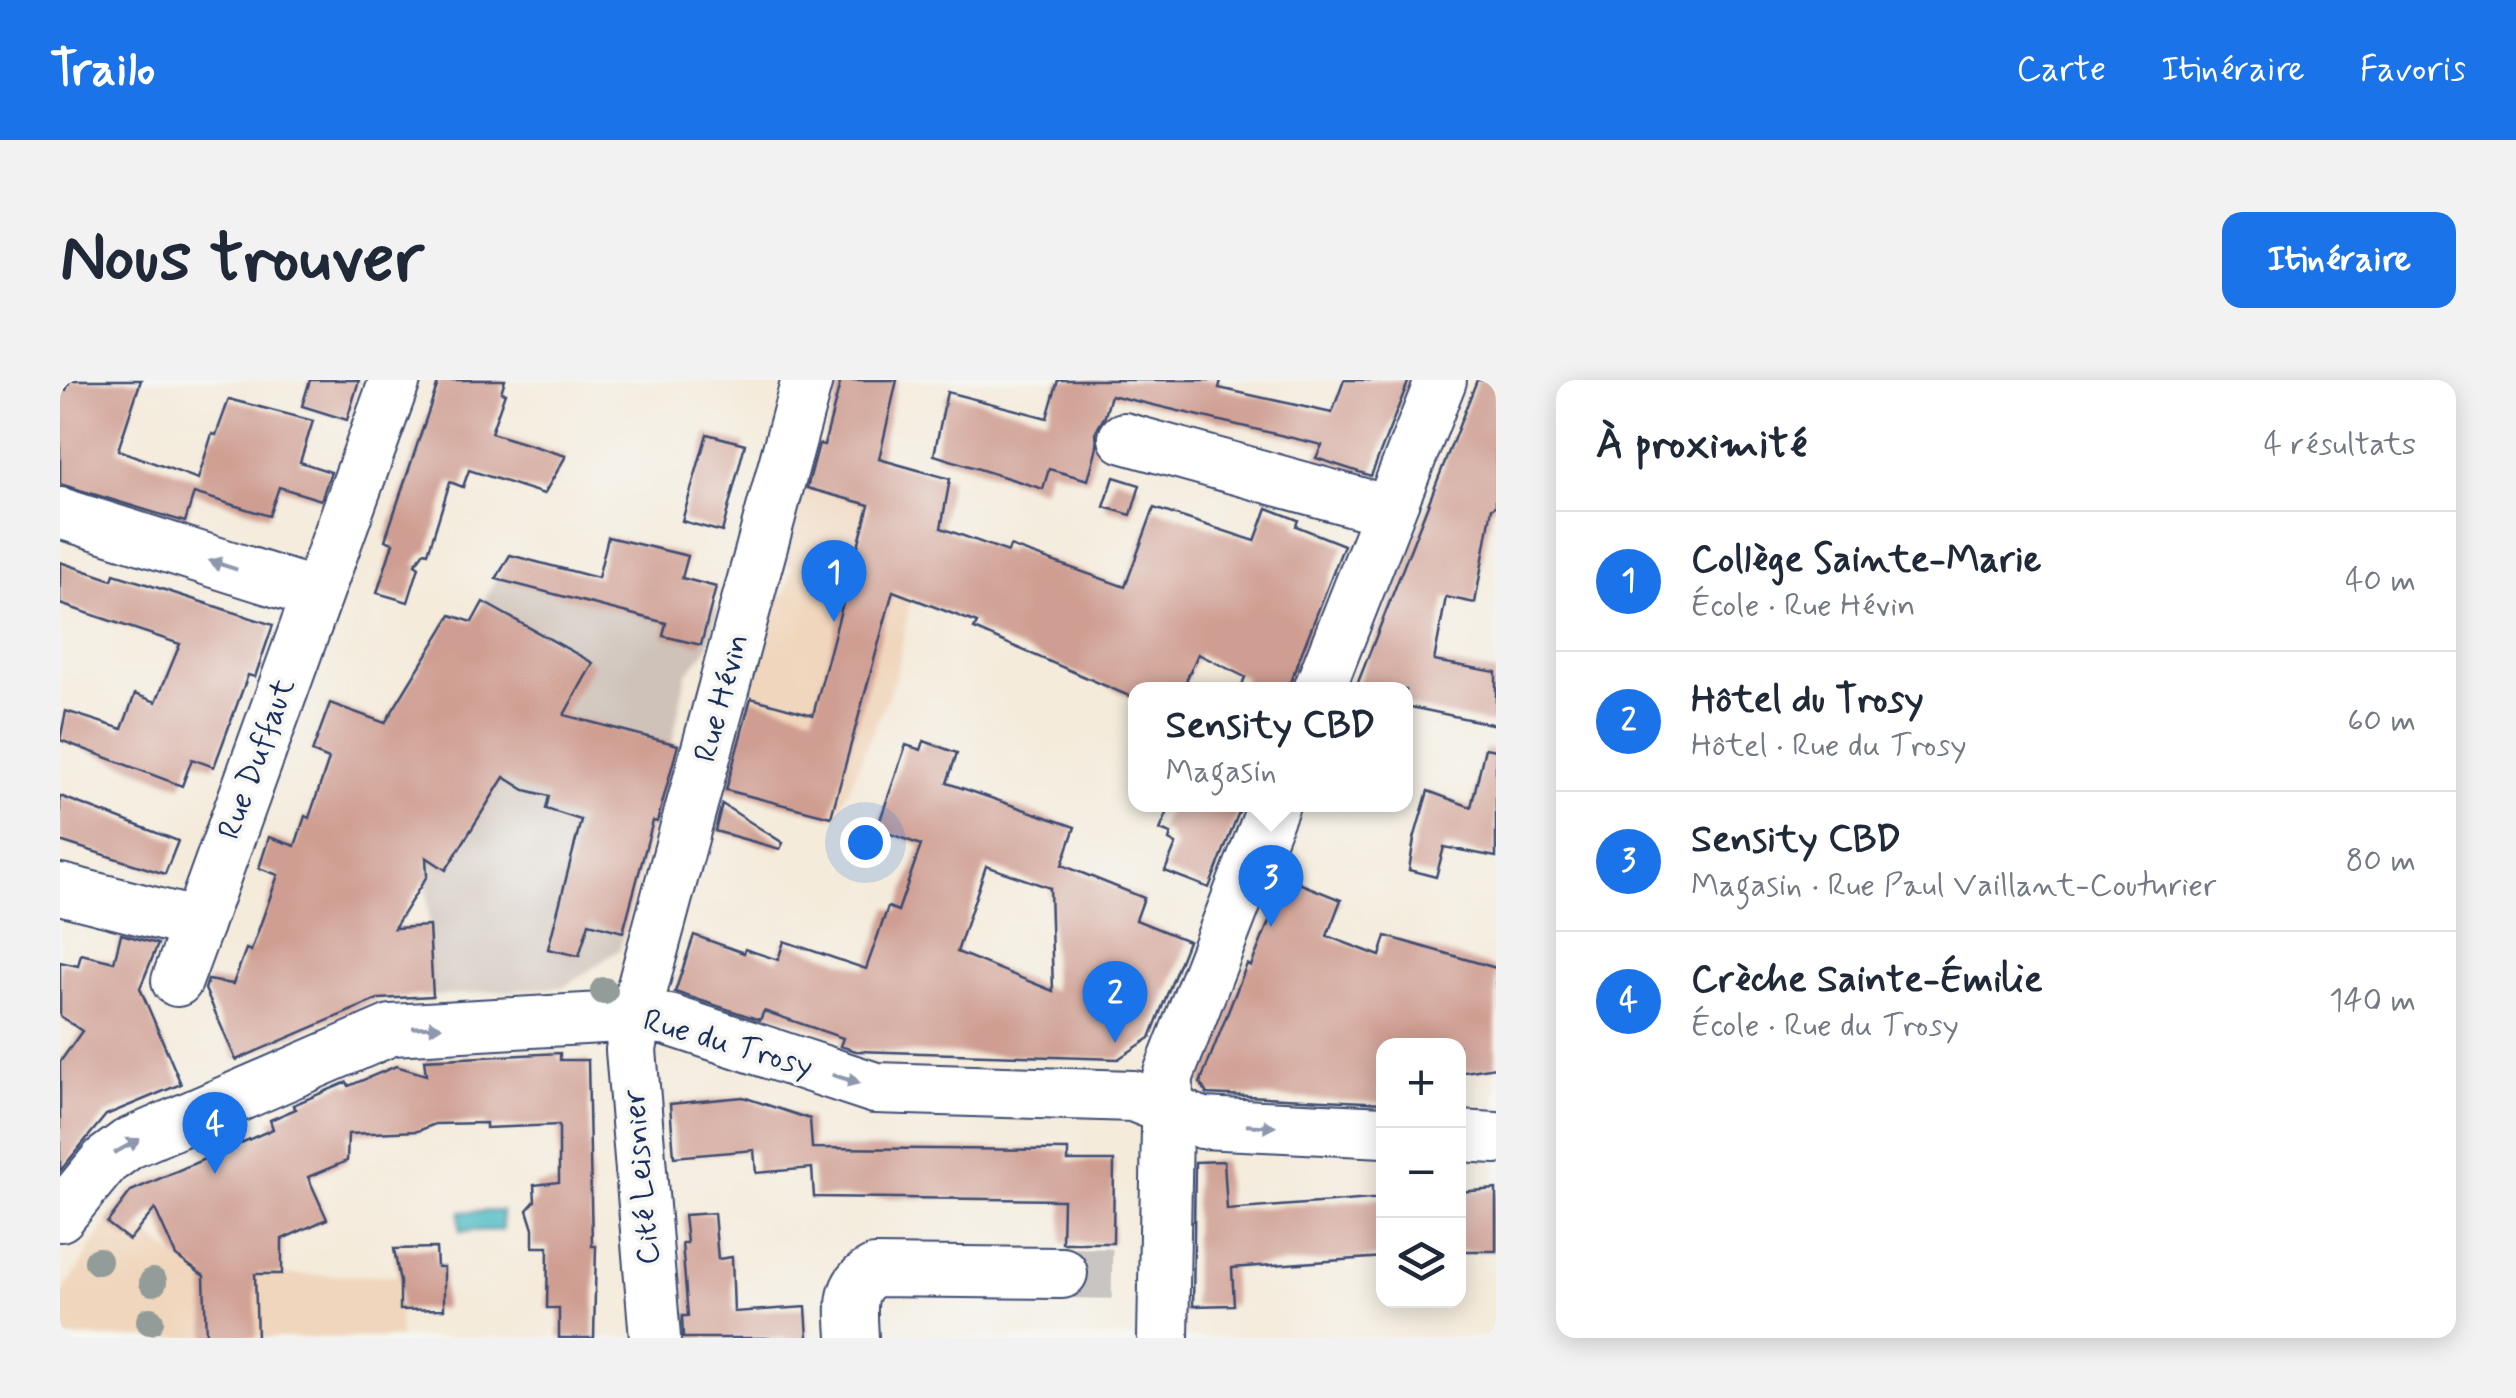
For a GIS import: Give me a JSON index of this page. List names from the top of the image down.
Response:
{
  "streets": {
    "street": [
      "Rue Hévin",
      "Rue Duffaut",
      "Rue du Trosy",
      "Cité Leisnier"
    ]
  },
  "crossings": [
    ["Rue Hévin", "Rue du Trosy"],
    ["Rue Hévin", "Cité Leisnier"],
    ["Rue du Trosy", "Cité Leisnier"]
  ],
  "one_way": ["Rue du Trosy"],
  "page": {
    "header": "Trailo",
    "nav": ["Carte", "Itinéraire", "Favoris"],
    "buttons": "Itinéraire",
    "title": "Nous trouver",
    "heading": ["À proximité", "4 résultats"],
    "list": [
      {
        "mark": "1",
        "name": "Collège Sainte-Marie",
        "note": "École · Rue Hévin",
        "value": "40 m"
      },
      {
        "mark": "2",
        "name": "Hôtel du Trosy",
        "note": "Hôtel · Rue du Trosy",
        "value": "60 m"
      },
      {
        "mark": "3",
        "name": "Sensity CBD",
        "note": "Magasin · Rue Paul Vaillant-Couturier",
        "value": "80 m"
      },
      {
        "mark": "4",
        "name": "Crèche Sainte-Émilie",
        "note": "École · Rue du Trosy",
        "value": "140 m"
      }
    ],
    "pins": [
      "1",
      "3",
      "2",
      "4"
    ],
    "popup": ["Sensity CBD", "Magasin"],
    "map_buttons": ["+", "−"]
  }
}
